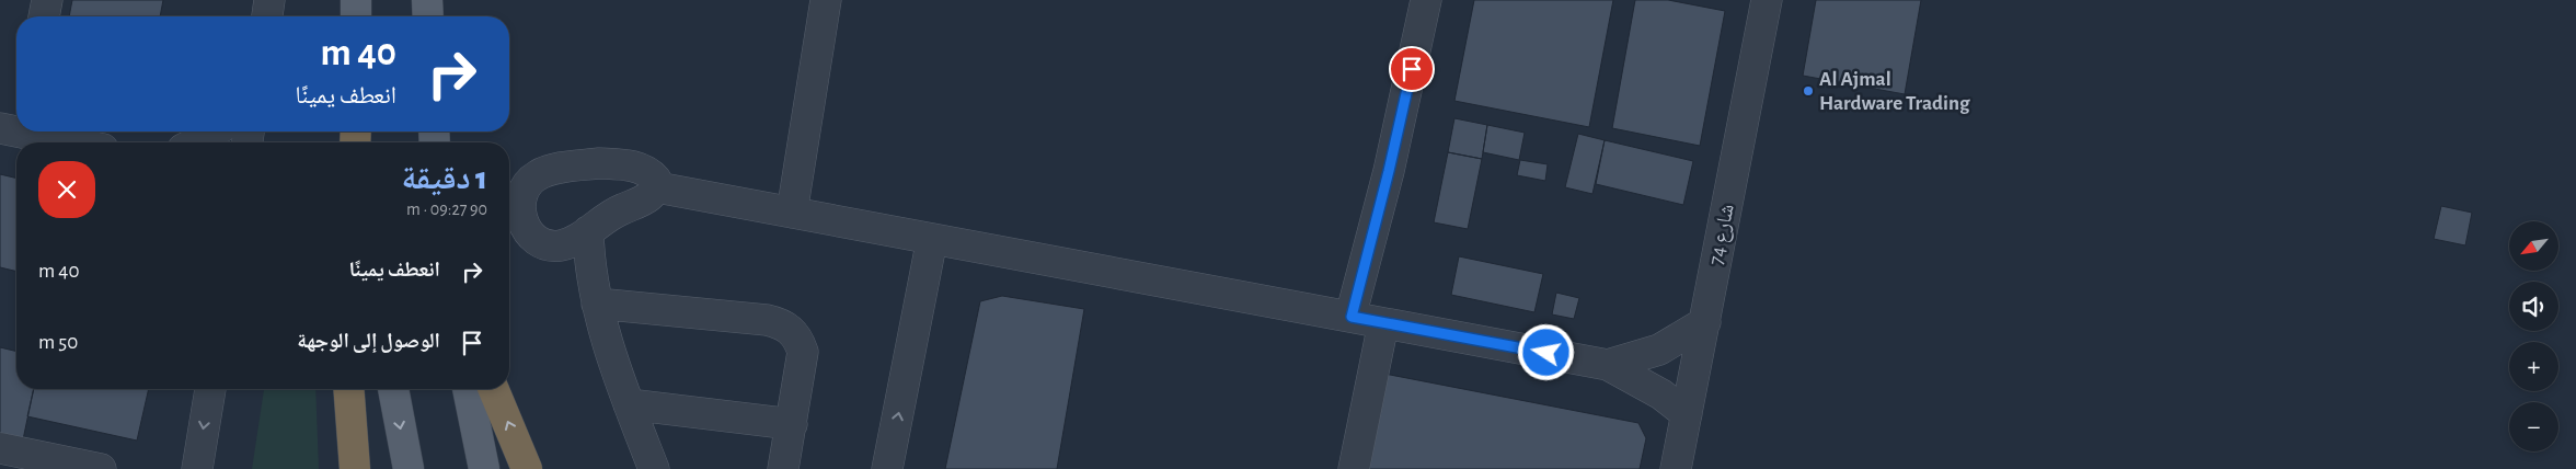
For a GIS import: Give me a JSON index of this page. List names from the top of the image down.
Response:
{
  "streets": {
    "street": ["شارع 74"]
  },
  "places": ["Al Ajmal Hardware Trading"],
  "north": "bottom left",
  "page": {
    "turn": ["40 m", "انعطف يمينًا"],
    "heading": ["1 دقيقة", "90 m · 09:27"],
    "map_buttons": ["+", "−"],
    "list": [
      {
        "name": "انعطف يمينًا",
        "value": "40 m"
      },
      {
        "name": "الوصول إلى الوجهة",
        "value": "50 m"
      }
    ]
  }
}
